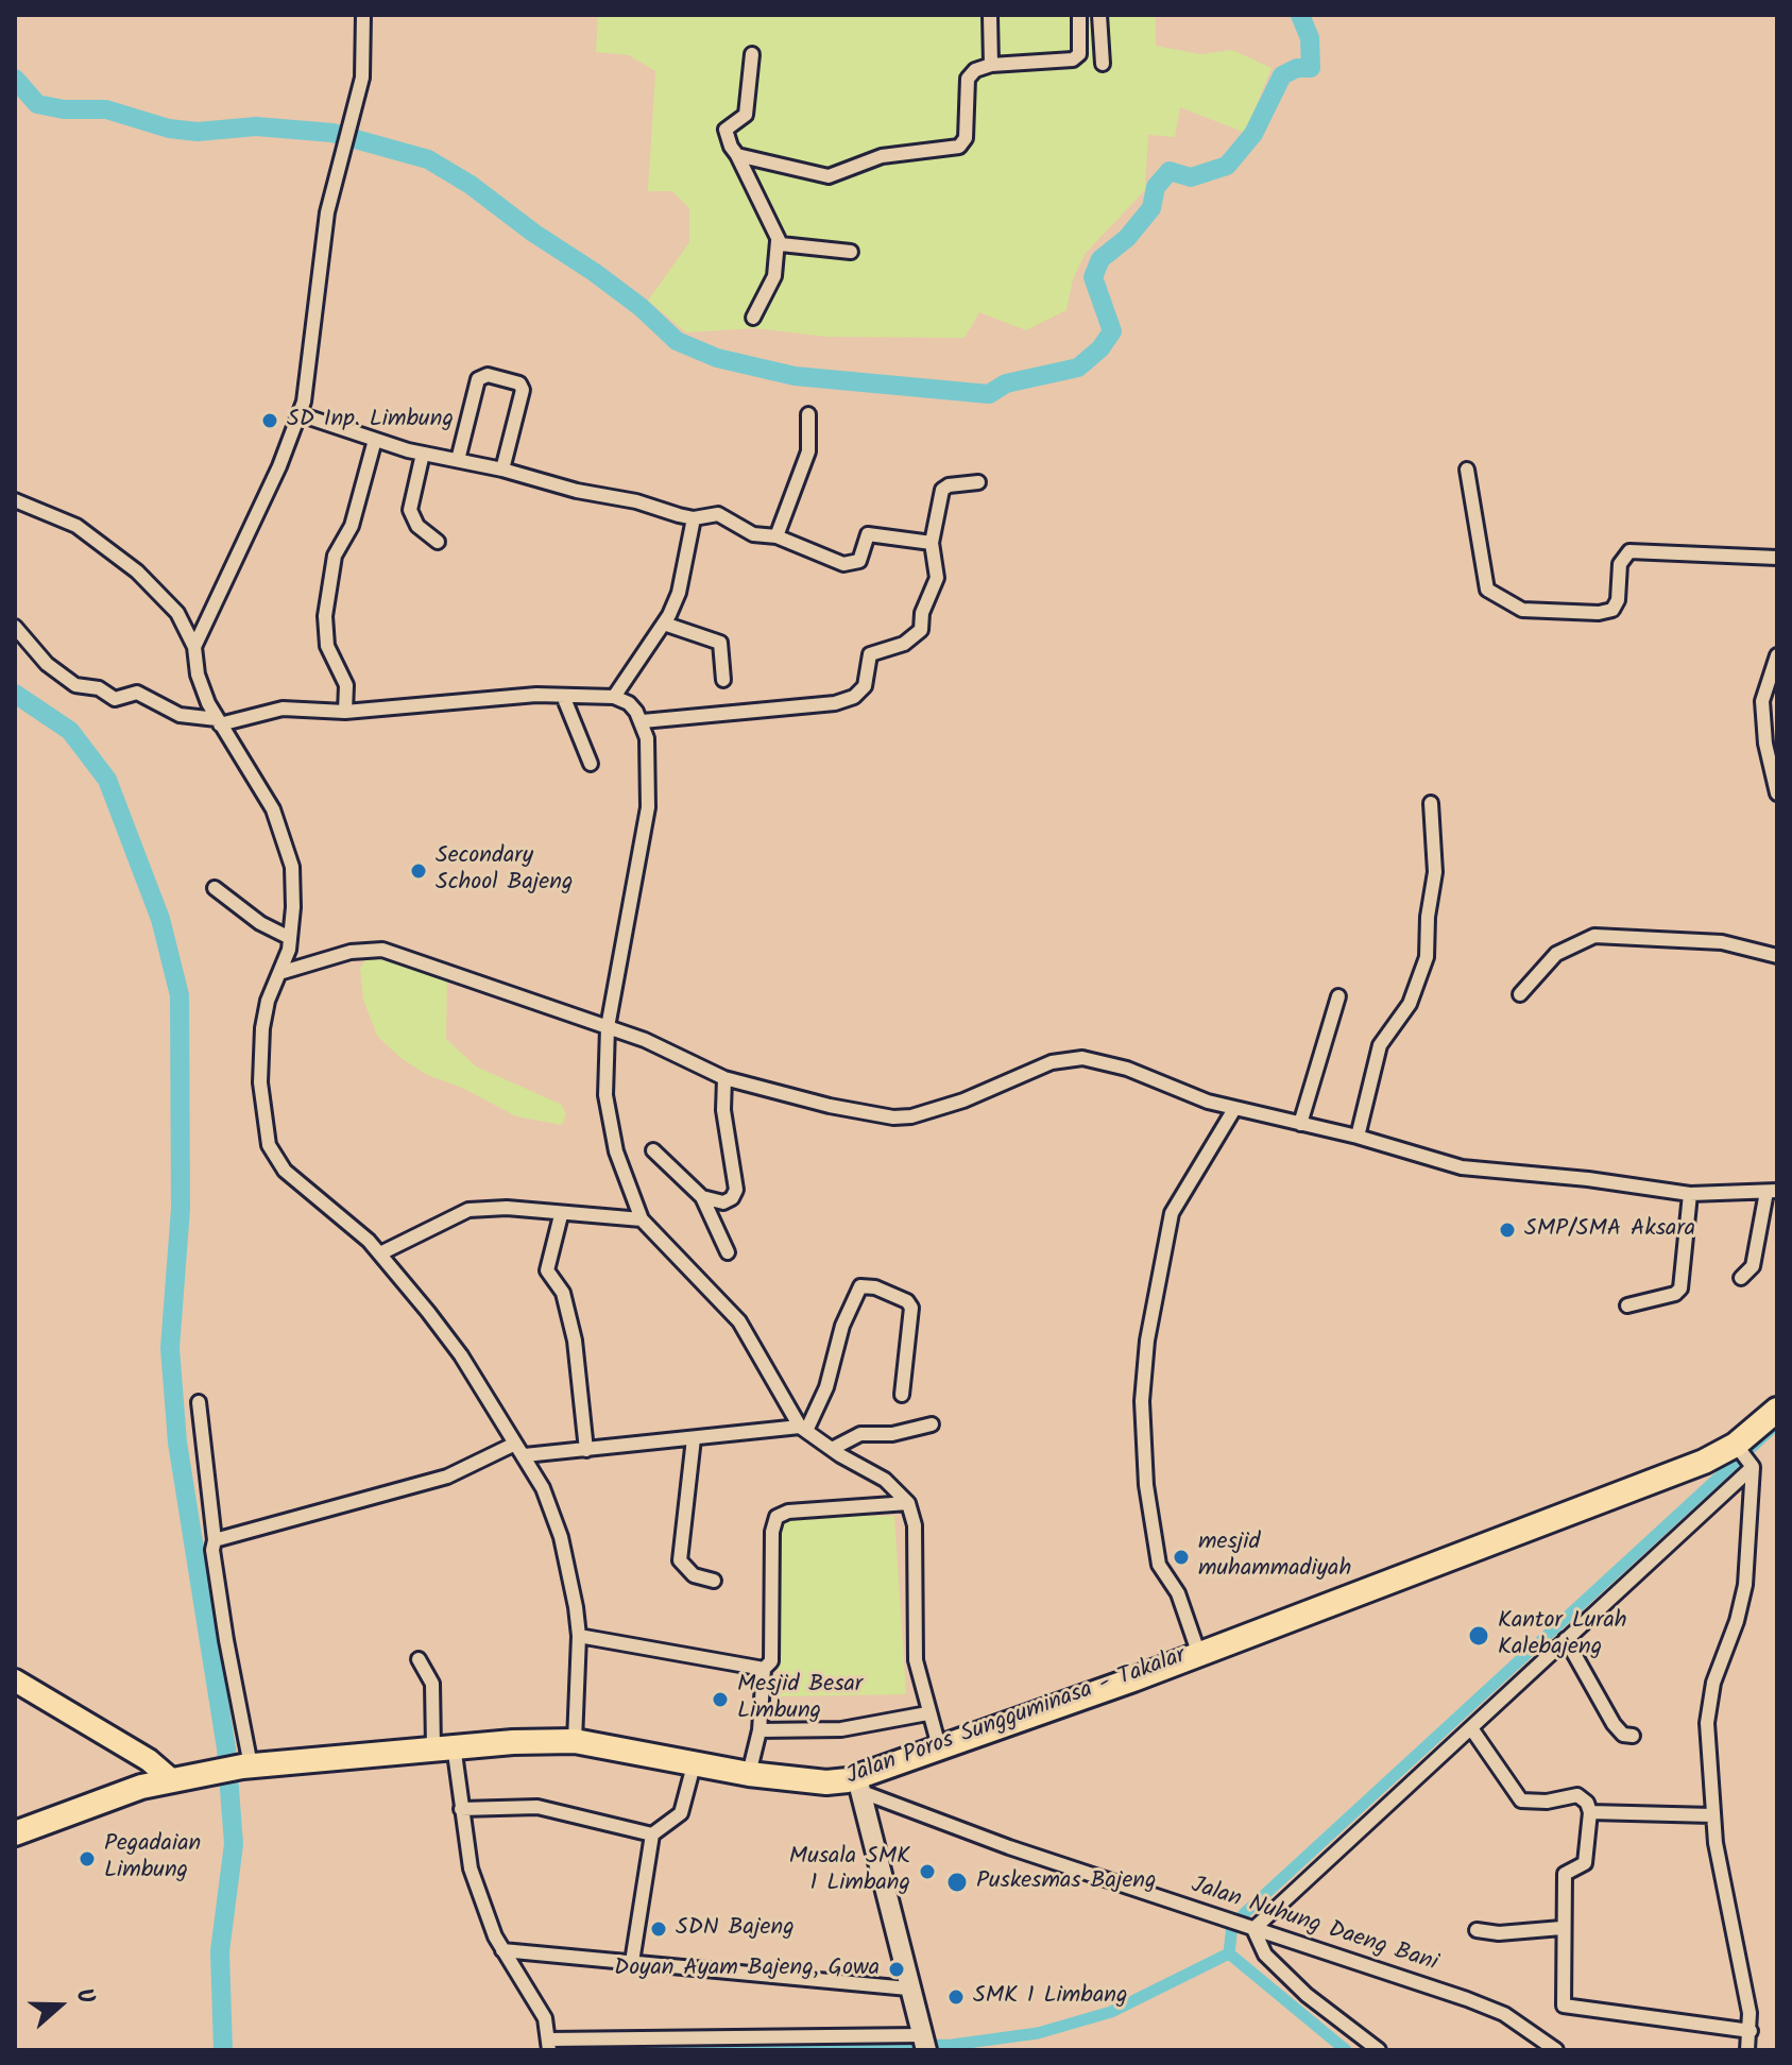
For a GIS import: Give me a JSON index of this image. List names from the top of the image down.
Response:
{
  "streets": {
    "highway": ["Jalan Poros Sungguminasa - Takalar"],
    "street": ["Jalan Nuhung Daeng Bani"]
  },
  "crossings": [
    ["Jalan Poros Sungguminasa - Takalar", "Jalan Nuhung Daeng Bani"]
  ],
  "places": [
    "SD Inp. Limbung",
    "Secondary School Bajeng",
    "SMP/SMA Aksara",
    "mesjid muhammadiyah",
    "Kantor Lurah Kalebajeng",
    "Mesjid Besar Limbung",
    "Pegadaian Limbung",
    "Musala SMK 1 Limbang",
    "Puskesmas Bajeng",
    "SDN Bajeng",
    "Doyan Ayam Bajeng, Gowa",
    "SMK 1 Limbang"
  ],
  "north": "right"
}
